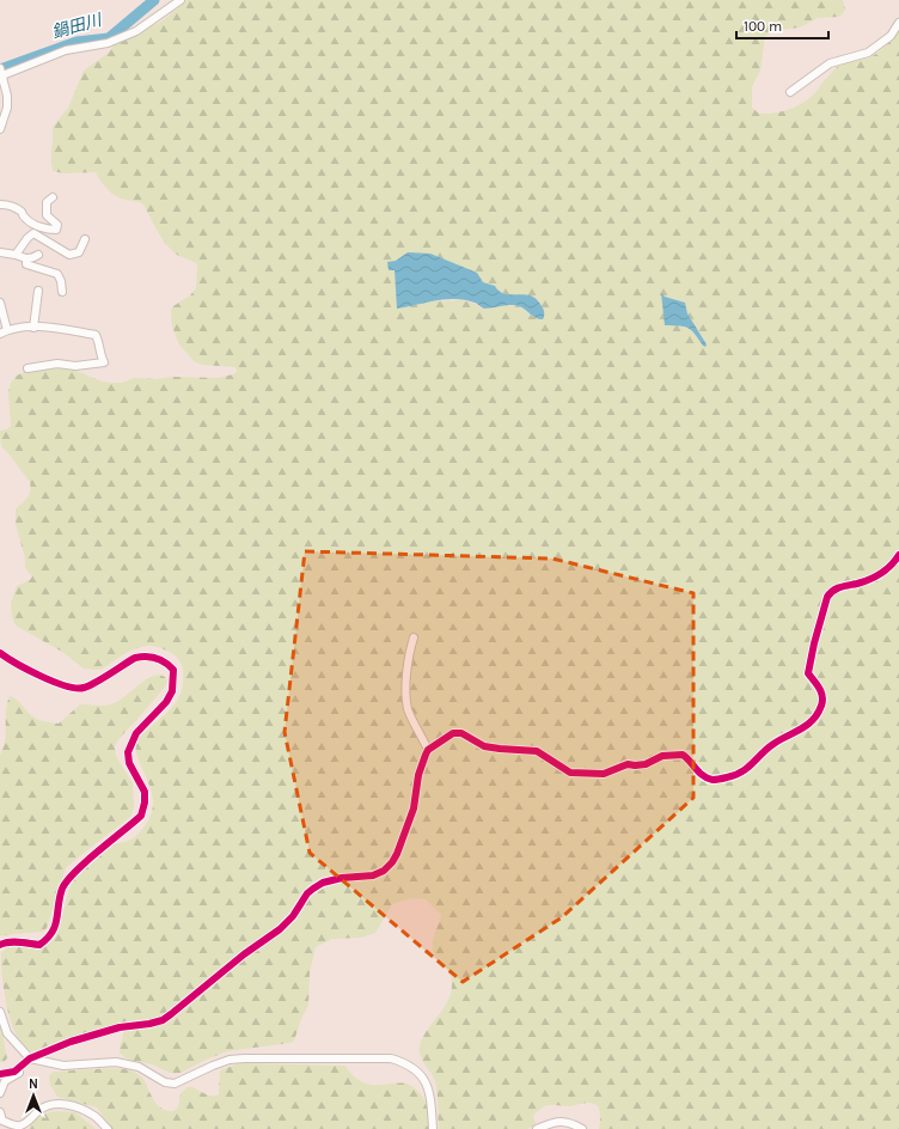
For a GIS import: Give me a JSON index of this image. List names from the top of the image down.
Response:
{
  "water": ["鍋田川"],
  "scale_bar": "100 m",
  "north": "top"
}
